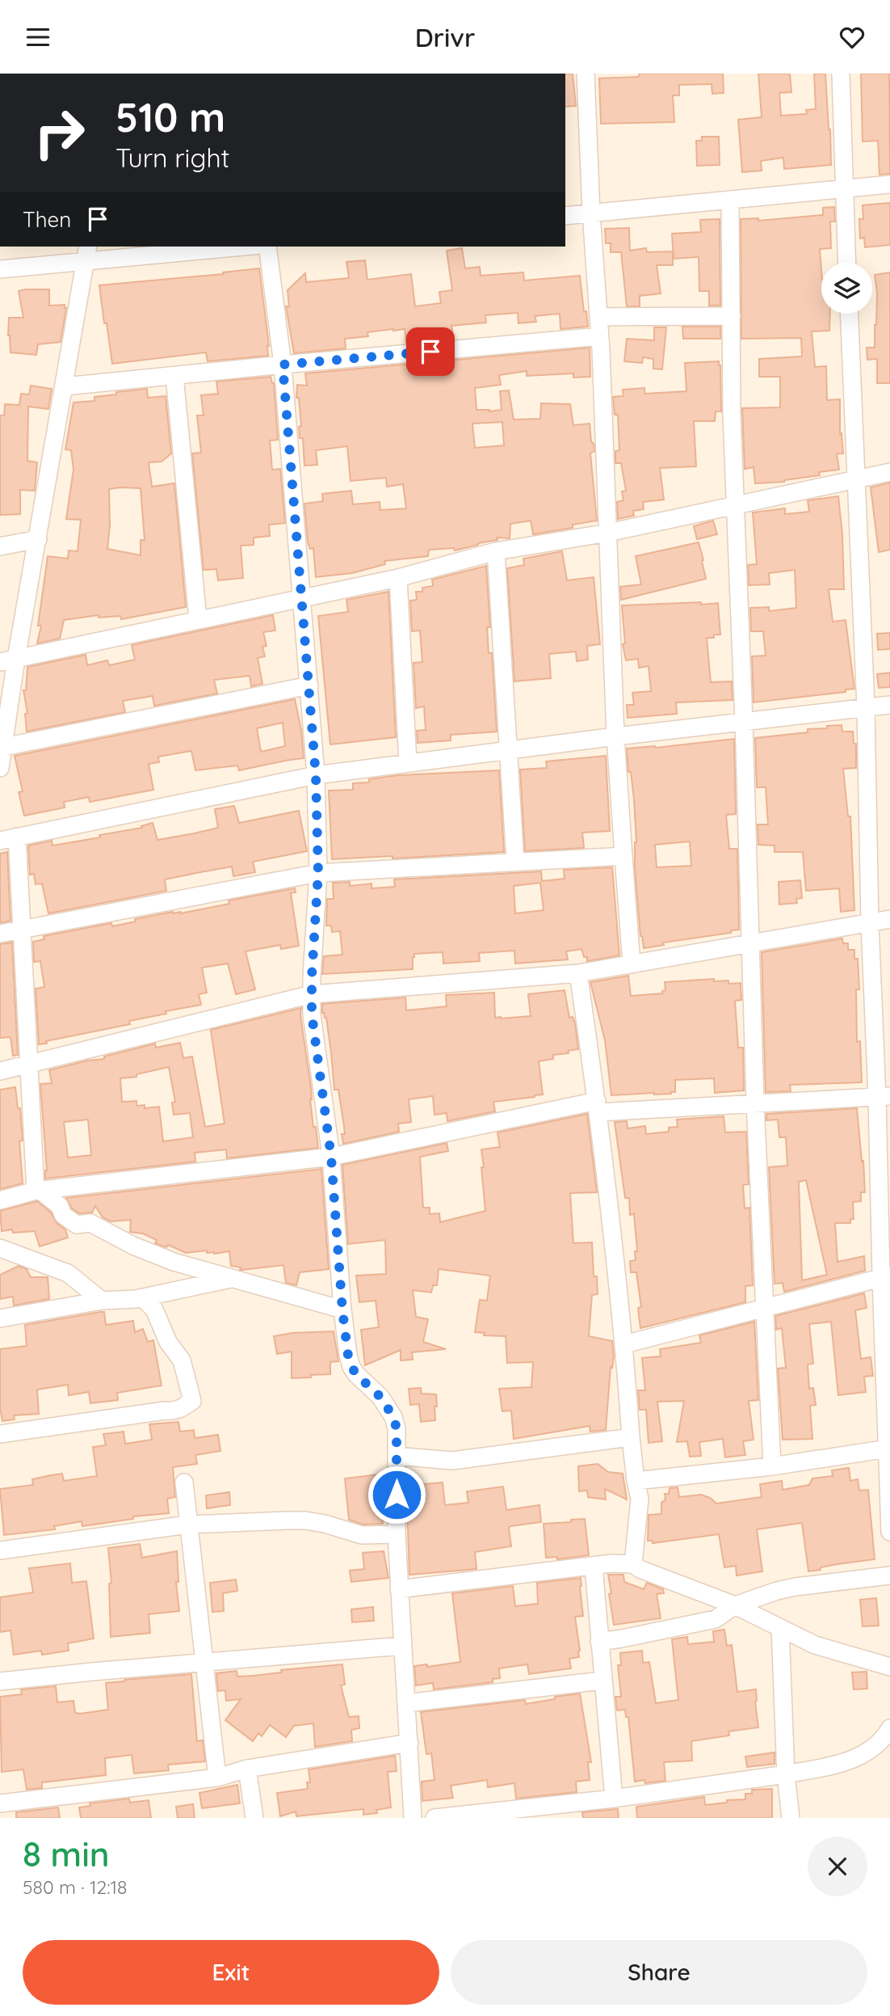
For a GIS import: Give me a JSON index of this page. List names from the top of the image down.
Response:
{
  "page": {
    "header": "Drivr",
    "turn": ["510 m", "Turn right"],
    "then": "Then",
    "heading": ["8 min", "580 m · 12:18"],
    "buttons": ["Exit", "Share"]
  }
}
